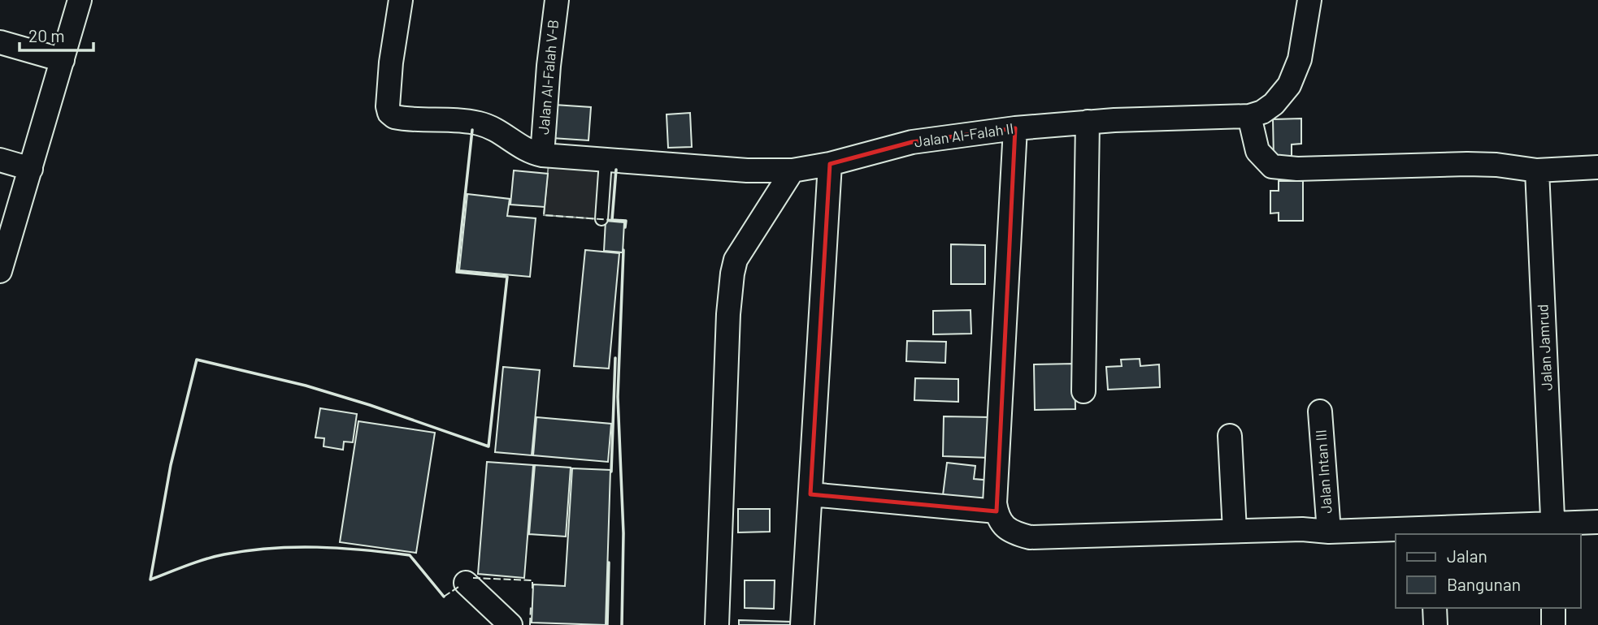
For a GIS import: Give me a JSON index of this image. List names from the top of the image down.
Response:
{
  "streets": {
    "street": [
      "Jalan Al-Falah V-B",
      "Jalan Al-Falah II",
      "Jalan Jamrud",
      "Jalan Intan III"
    ]
  },
  "crossings": [
    ["Jalan Al-Falah V-B", "Jalan Al-Falah II"]
  ],
  "legend": ["Jalan", "Bangunan"],
  "scale_bar": "20 m"
}
